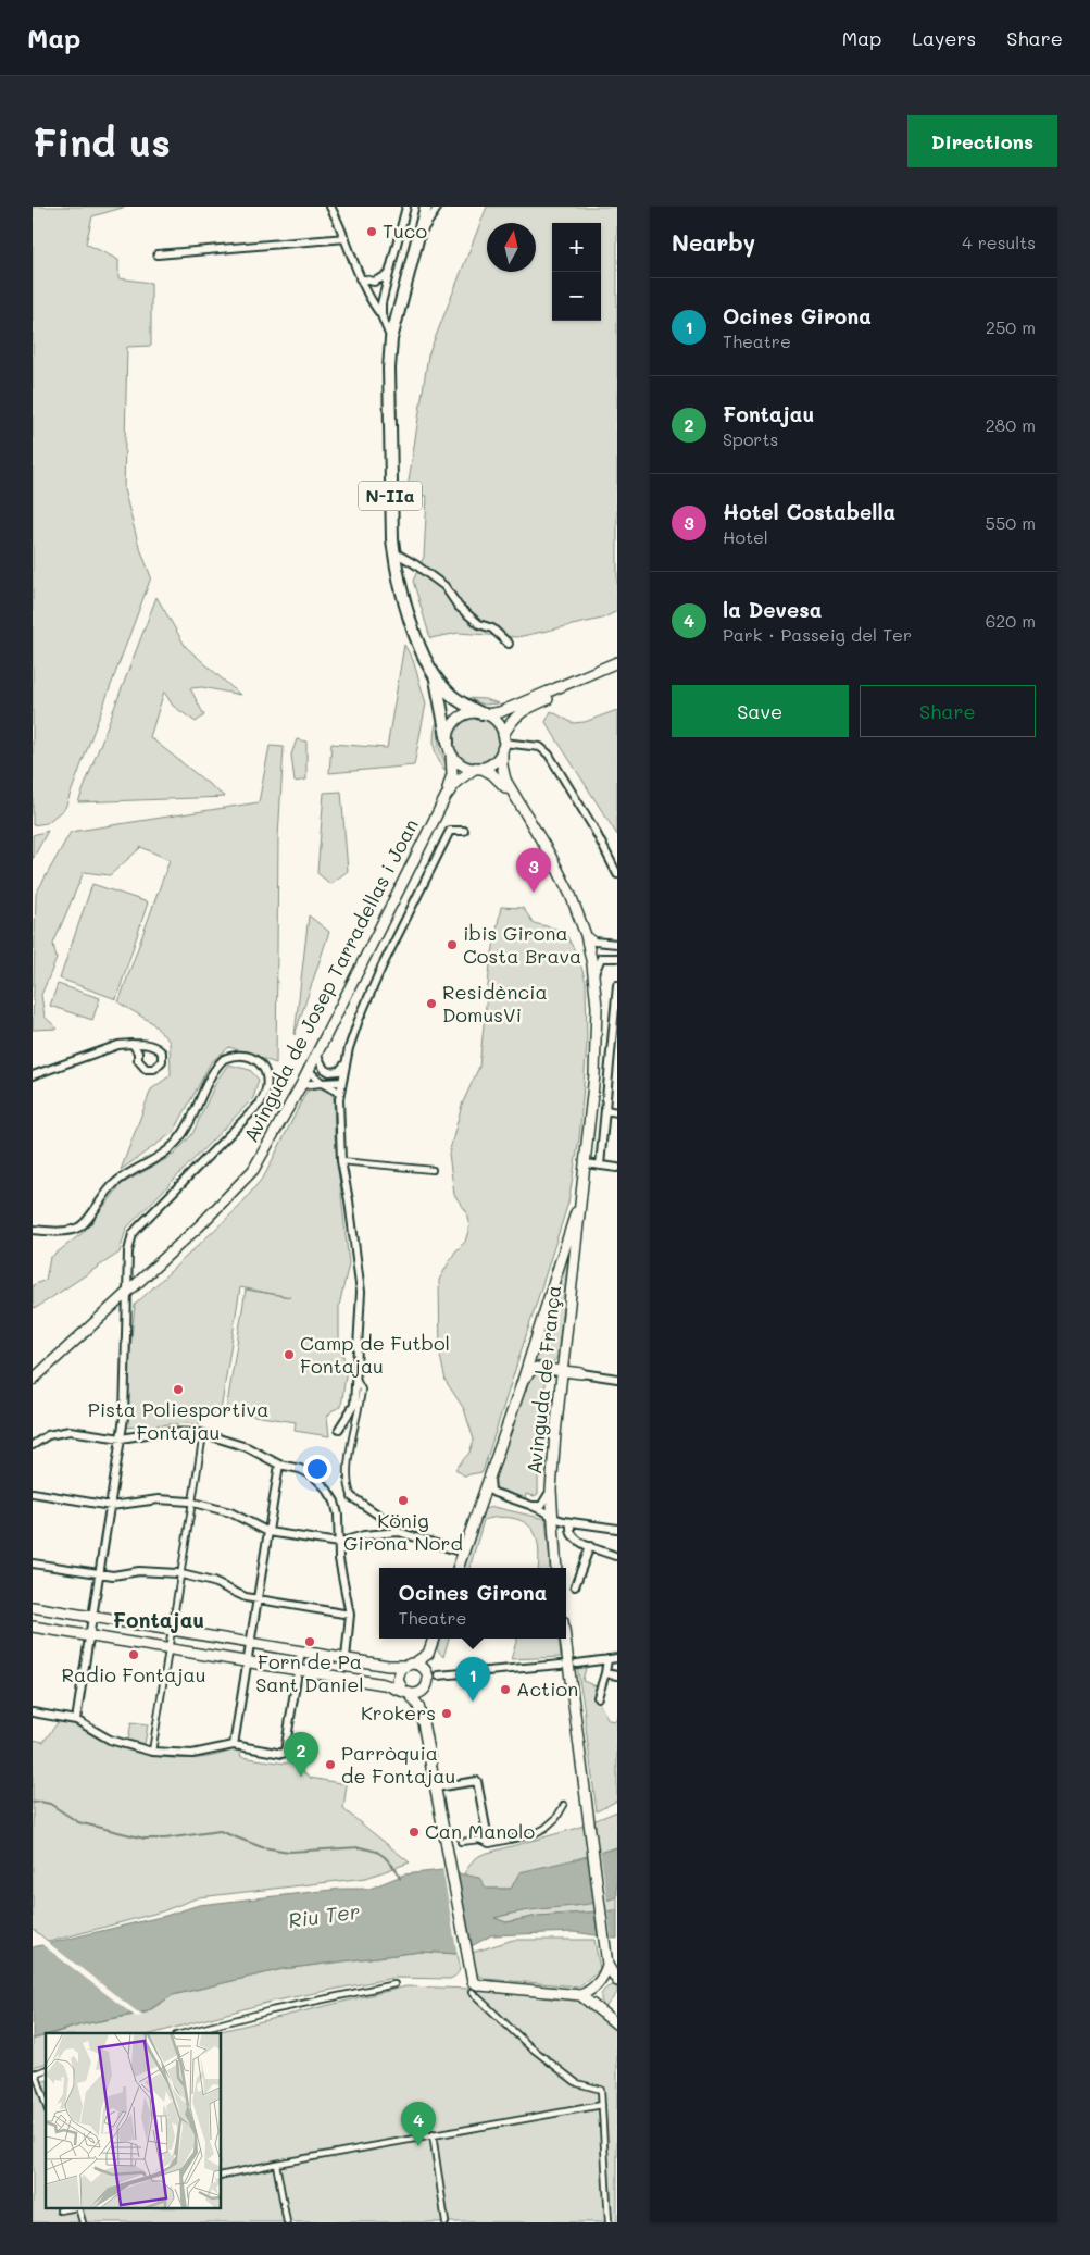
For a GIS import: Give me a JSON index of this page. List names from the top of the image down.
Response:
{
  "streets": {
    "main road": ["N-IIa", "Avinguda de Josep Tarradellas i Joan", "Avinguda de França"]
  },
  "crossings": [
    ["N-IIa", "Avinguda de Josep Tarradellas i Joan"],
    ["N-IIa", "Avinguda de França"],
    ["Avinguda de Josep Tarradellas i Joan", "Avinguda de França"]
  ],
  "districts": ["Fontajau"],
  "water": ["Riu Ter"],
  "places": [
    "Tuco",
    "ibis Girona Costa Brava",
    "Residència DomusVi",
    "Camp de Futbol Fontajau",
    "Pista Poliesportiva Fontajau",
    "König Girona Nord",
    "Forn de Pa Sant Daniel",
    "Radio Fontajau",
    "Action",
    "Krokers",
    "Parròquia de Fontajau",
    "Can Manolo"
  ],
  "north": "top",
  "page": {
    "header": "Map",
    "nav": ["Map", "Layers", "Share"],
    "buttons": [
      "Directions",
      ["Save", "Share"]
    ],
    "title": "Find us",
    "heading": ["Nearby", "4 results"],
    "map_buttons": ["+", "−"],
    "list": [
      {
        "mark": "1",
        "name": "Ocines Girona",
        "note": "Theatre",
        "value": "250 m"
      },
      {
        "mark": "2",
        "name": "Fontajau",
        "note": "Sports",
        "value": "280 m"
      },
      {
        "mark": "3",
        "name": "Hotel Costabella",
        "note": "Hotel",
        "value": "550 m"
      },
      {
        "mark": "4",
        "name": "la Devesa",
        "note": "Park · Passeig del Ter",
        "value": "620 m"
      }
    ],
    "pins": [
      "3",
      "1",
      "2",
      "4"
    ],
    "popup": ["Ocines Girona", "Theatre"]
  }
}
